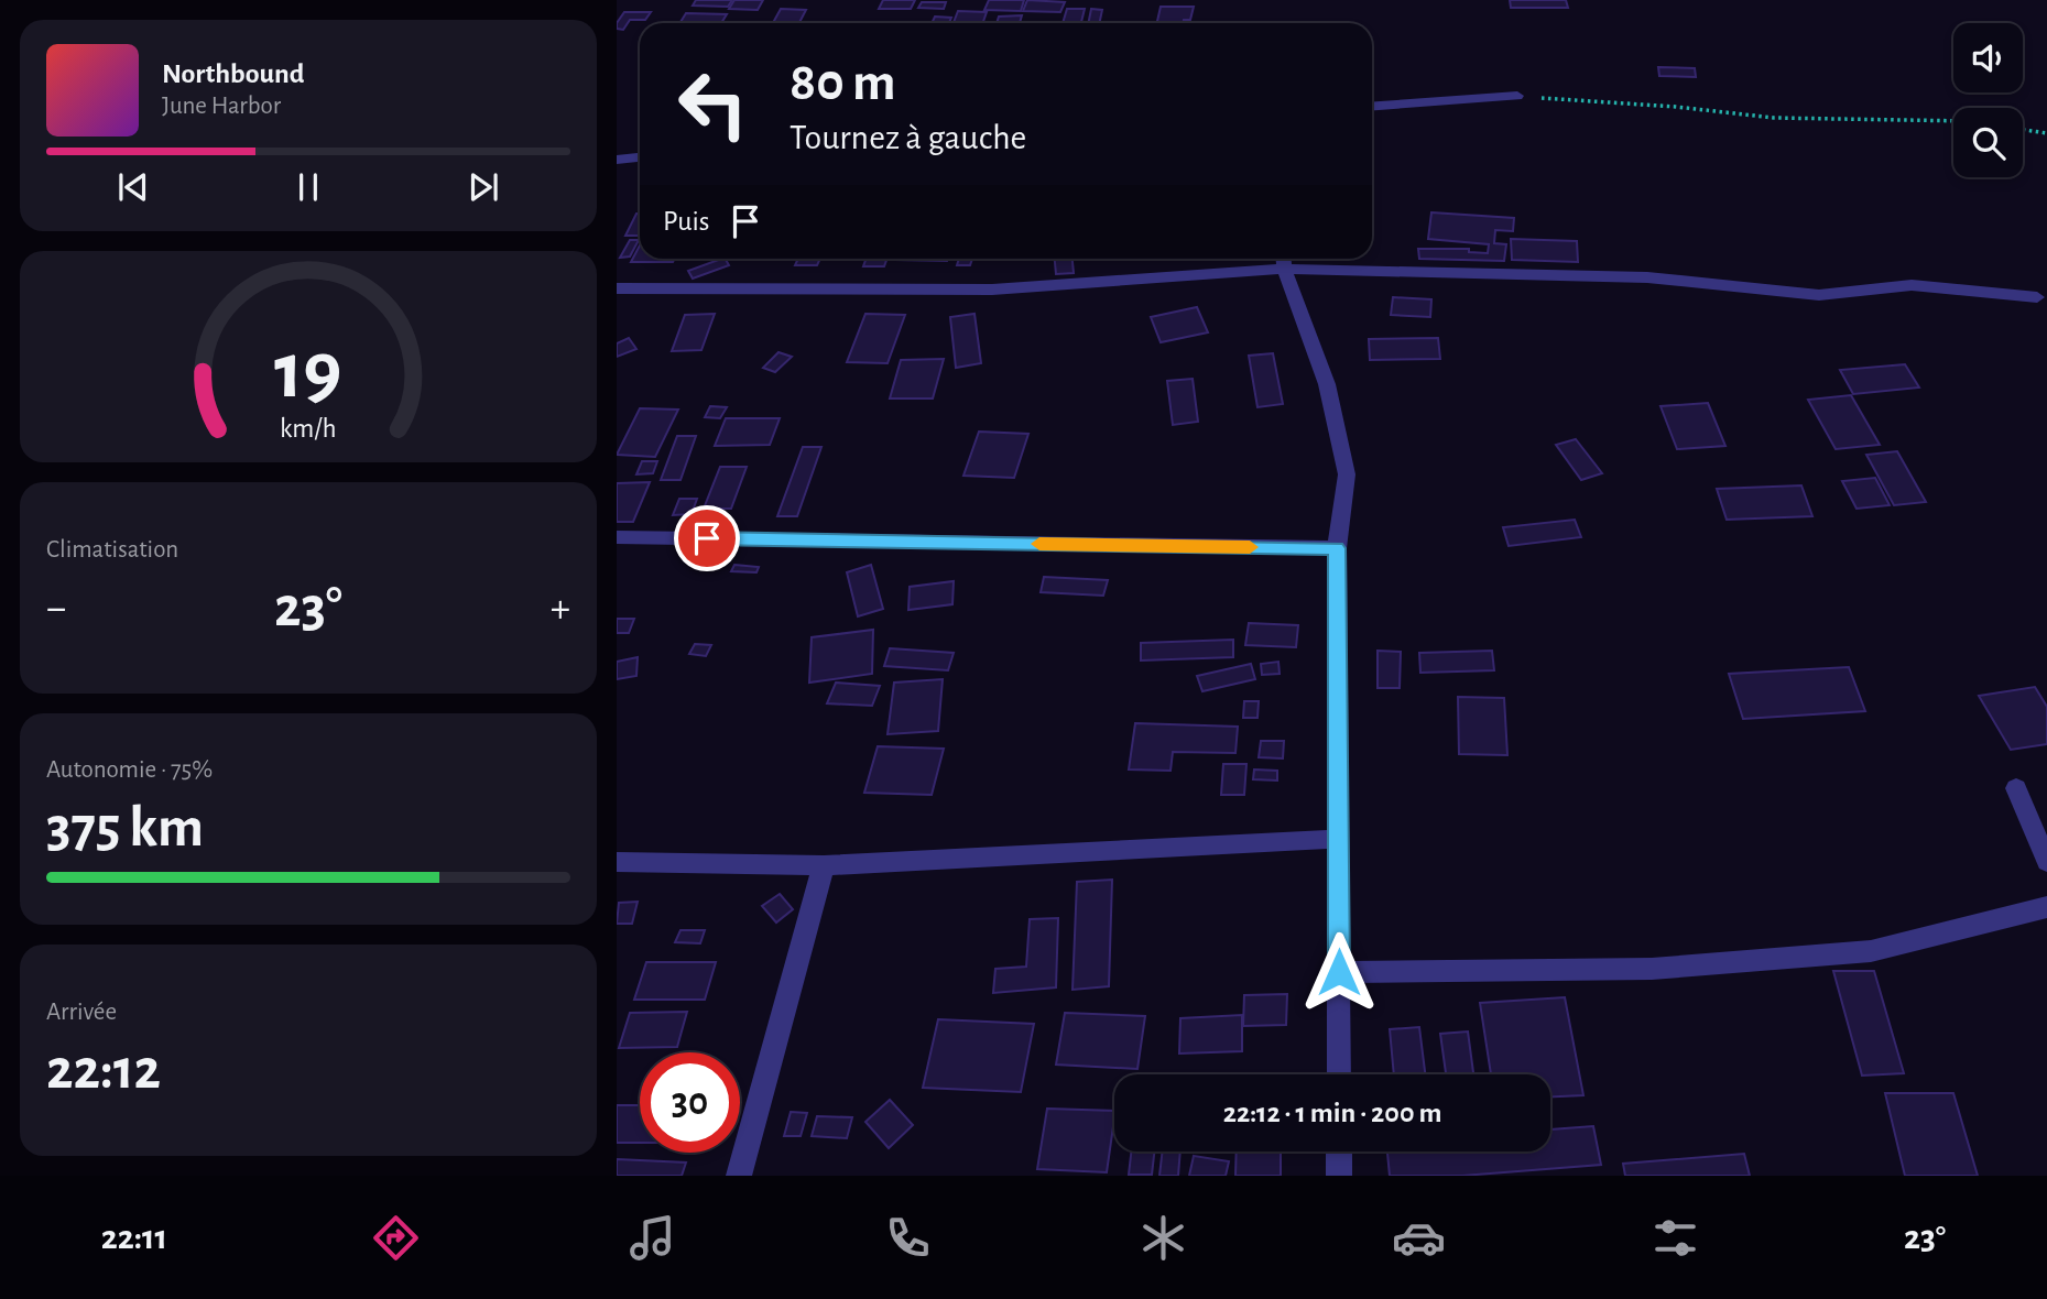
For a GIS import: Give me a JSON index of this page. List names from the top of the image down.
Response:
{
  "page": {
    "turn": ["80 m", "Tournez à gauche"],
    "song": ["Northbound", "June Harbor"],
    "then": "Puis",
    "tile": [
      "Climatisation",
      ["Autonomie · 75%", "375 km"],
      ["Arrivée", "22:12"]
    ],
    "heat": ["−", "23°", "+"],
    "limit": "30",
    "trip": "22:12 · 1 min · 200 m",
    "tabs": ["22:11", "23°"],
    "gauge": ["19", "km/h"]
  }
}
